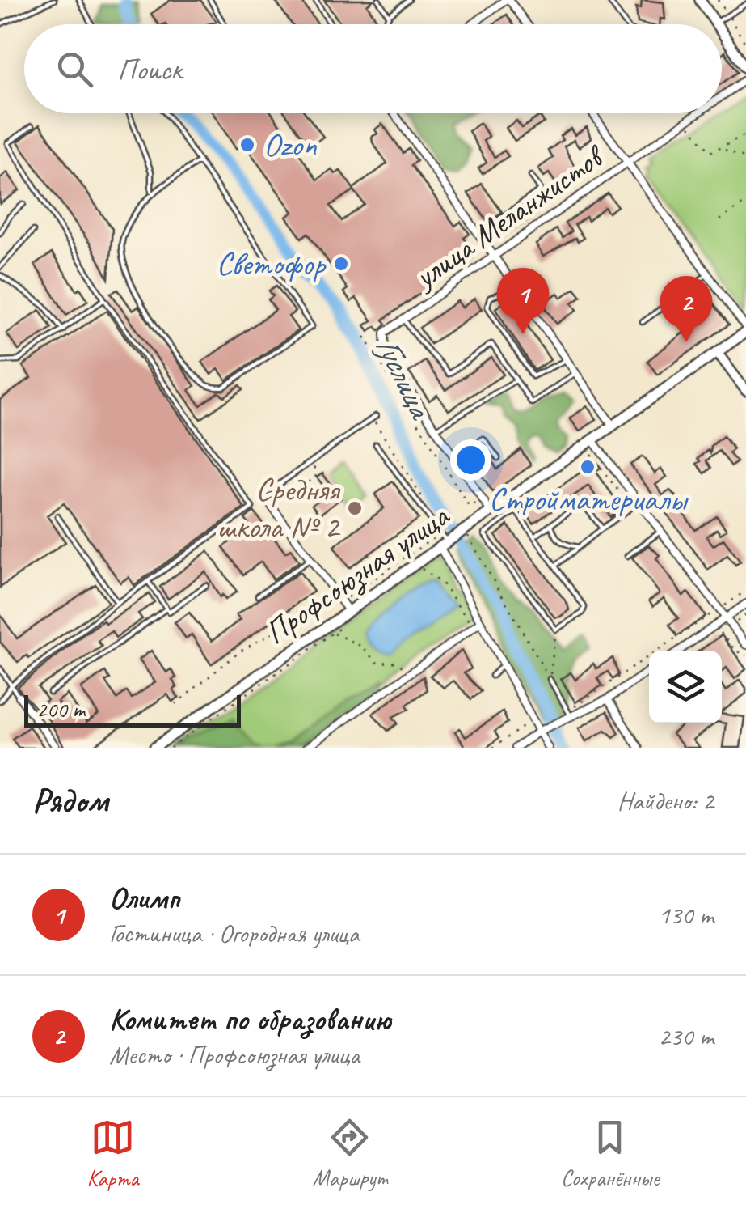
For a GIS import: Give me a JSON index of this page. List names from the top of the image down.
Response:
{
  "streets": {
    "main road": ["Профсоюзная улица"],
    "street": ["улица Меланжистов"]
  },
  "water": ["Гуслица"],
  "places": [
    "Ozon",
    "Светофор",
    "Стройматериалы",
    "Средняя школа № 2"
  ],
  "scale_bar": "200 m",
  "page": {
    "search": "Поиск",
    "pins": ["1", "2"],
    "scale": "200 m",
    "heading": ["Рядом", "Найдено: 2"],
    "list": [
      {
        "mark": "1",
        "name": "Олимп",
        "note": "Гостиница · Огородная улица",
        "value": "130 m"
      },
      {
        "mark": "2",
        "name": "Комитет по образованию",
        "note": "Место · Профсоюзная улица",
        "value": "230 m"
      }
    ],
    "nav": ["Карта", "Маршрут", "Сохранённые"]
  }
}
